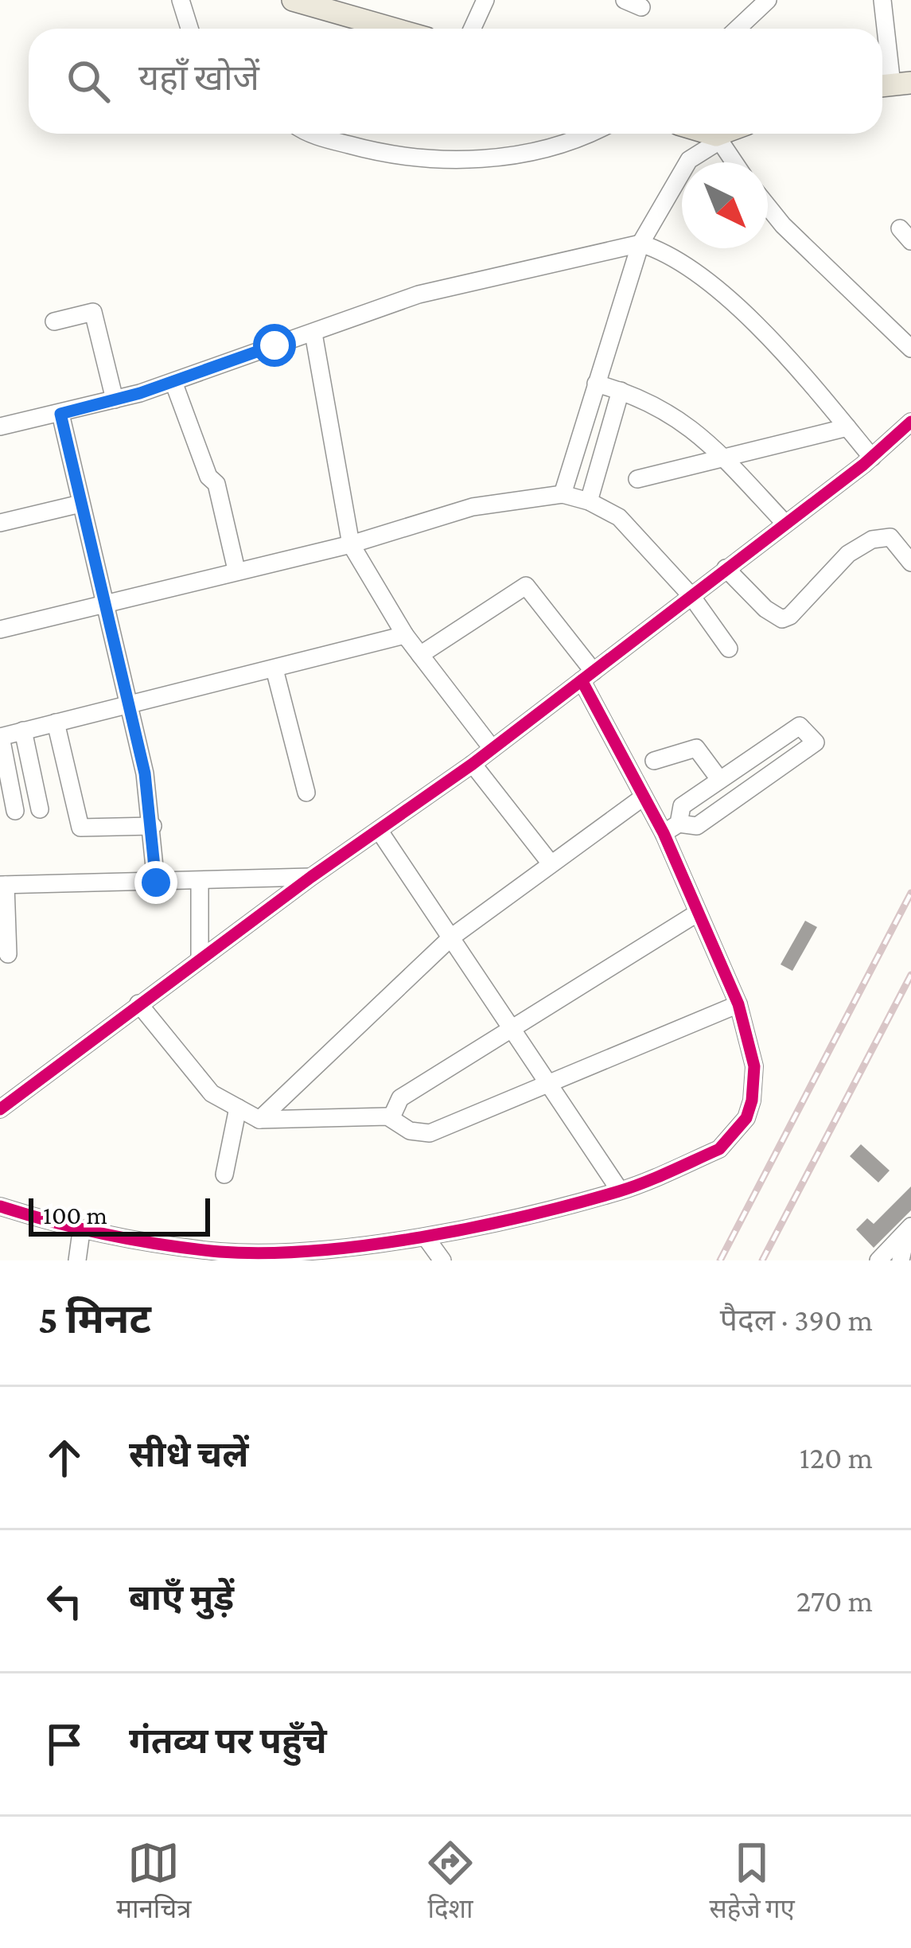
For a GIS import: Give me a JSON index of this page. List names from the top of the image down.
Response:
{
  "scale_bar": "100 m",
  "north": "bottom right",
  "page": {
    "search": "यहाँ खोजें",
    "scale": "100 m",
    "heading": ["5 मिनट", "पैदल · 390 m"],
    "list": [
      ["सीधे चलें", "120 m"],
      ["बाएँ मुड़ें", "270 m"],
      "गंतव्य पर पहुँचे"
    ],
    "nav": ["मानचित्र", "दिशा", "सहेजे गए"]
  }
}
